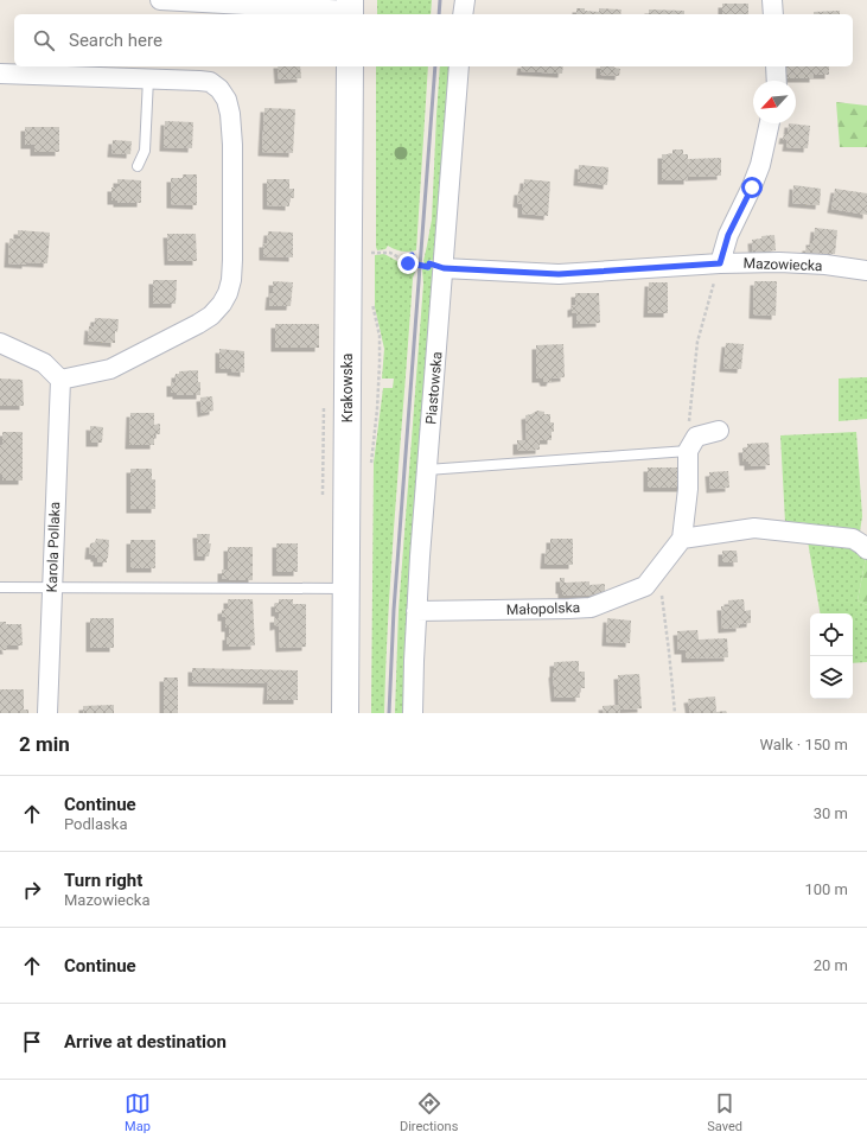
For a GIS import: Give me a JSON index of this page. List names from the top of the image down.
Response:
{
  "streets": {
    "main road": ["Krakowska"],
    "street": [
      "Mazowiecka",
      "Piastowska",
      "Karola Pollaka",
      "Małopolska"
    ]
  },
  "crossings": [
    ["Mazowiecka", "Piastowska"],
    ["Piastowska", "Małopolska"]
  ],
  "north": "bottom left",
  "page": {
    "search": "Search here",
    "heading": ["2 min", "Walk · 150 m"],
    "list": [
      ["Continue", "Podlaska", "30 m"],
      ["Turn right", "Mazowiecka", "100 m"],
      ["Continue", "20 m"],
      "Arrive at destination"
    ],
    "nav": ["Map", "Directions", "Saved"]
  }
}
